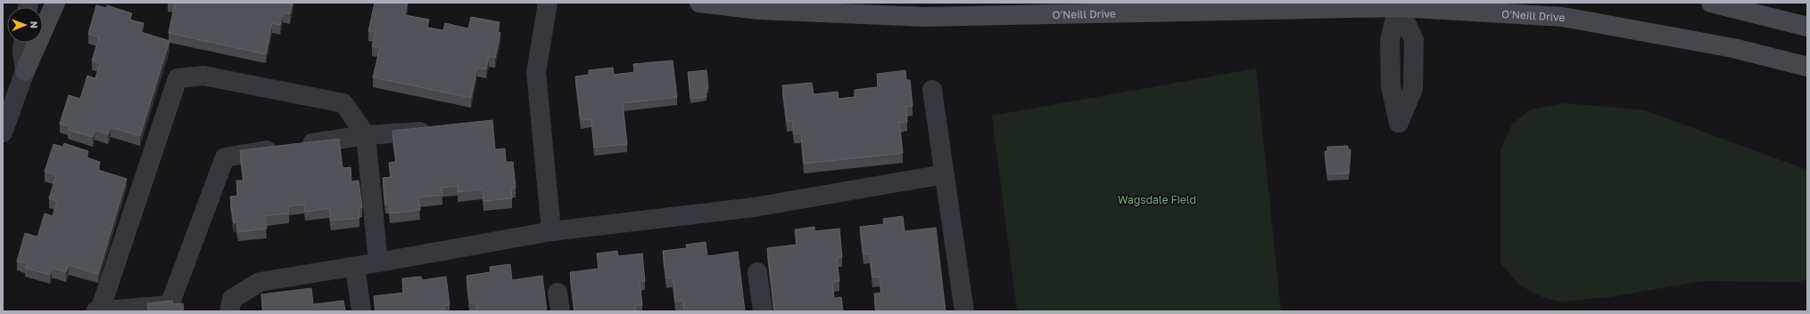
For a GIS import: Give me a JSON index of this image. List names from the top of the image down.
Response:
{
  "streets": {
    "main road": ["O'Neill Drive"]
  },
  "parks": ["Wagsdale Field"],
  "north": "right"
}
